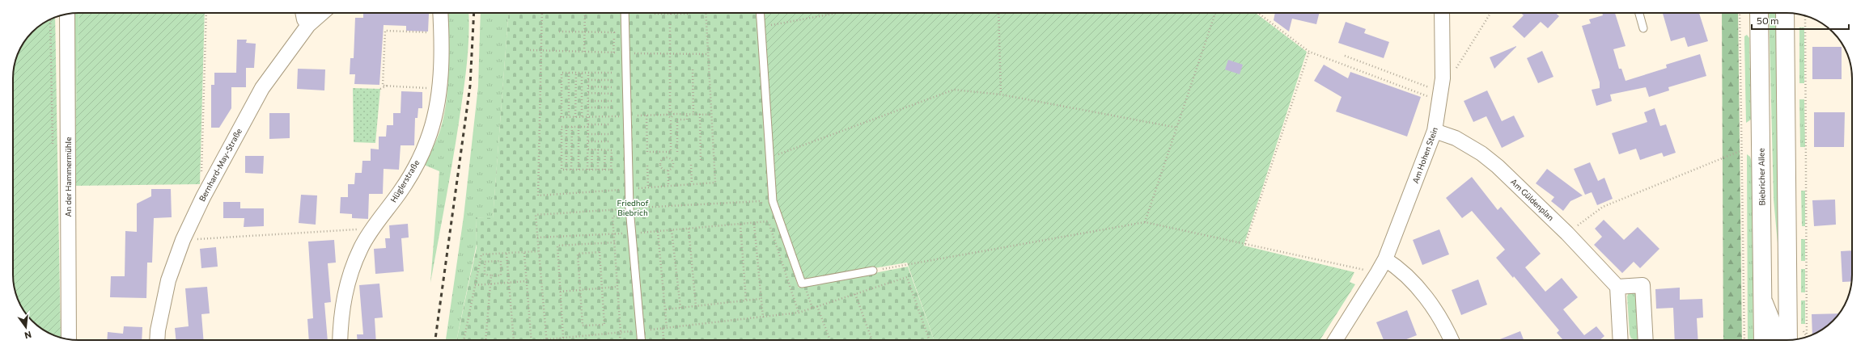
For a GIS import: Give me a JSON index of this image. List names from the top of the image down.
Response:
{
  "streets": {
    "main road": ["Biebricher Allee"],
    "street": [
      "Am Hohen Stein",
      "Bernhard-May-Straße",
      "An der Hammermühle",
      "Hüglerstraße",
      "Am Güldenplan"
    ]
  },
  "crossings": [
    ["Am Hohen Stein", "Am Güldenplan"]
  ],
  "parks": ["Friedhof Biebrich"],
  "scale_bar": "50 m",
  "north": "bottom"
}
